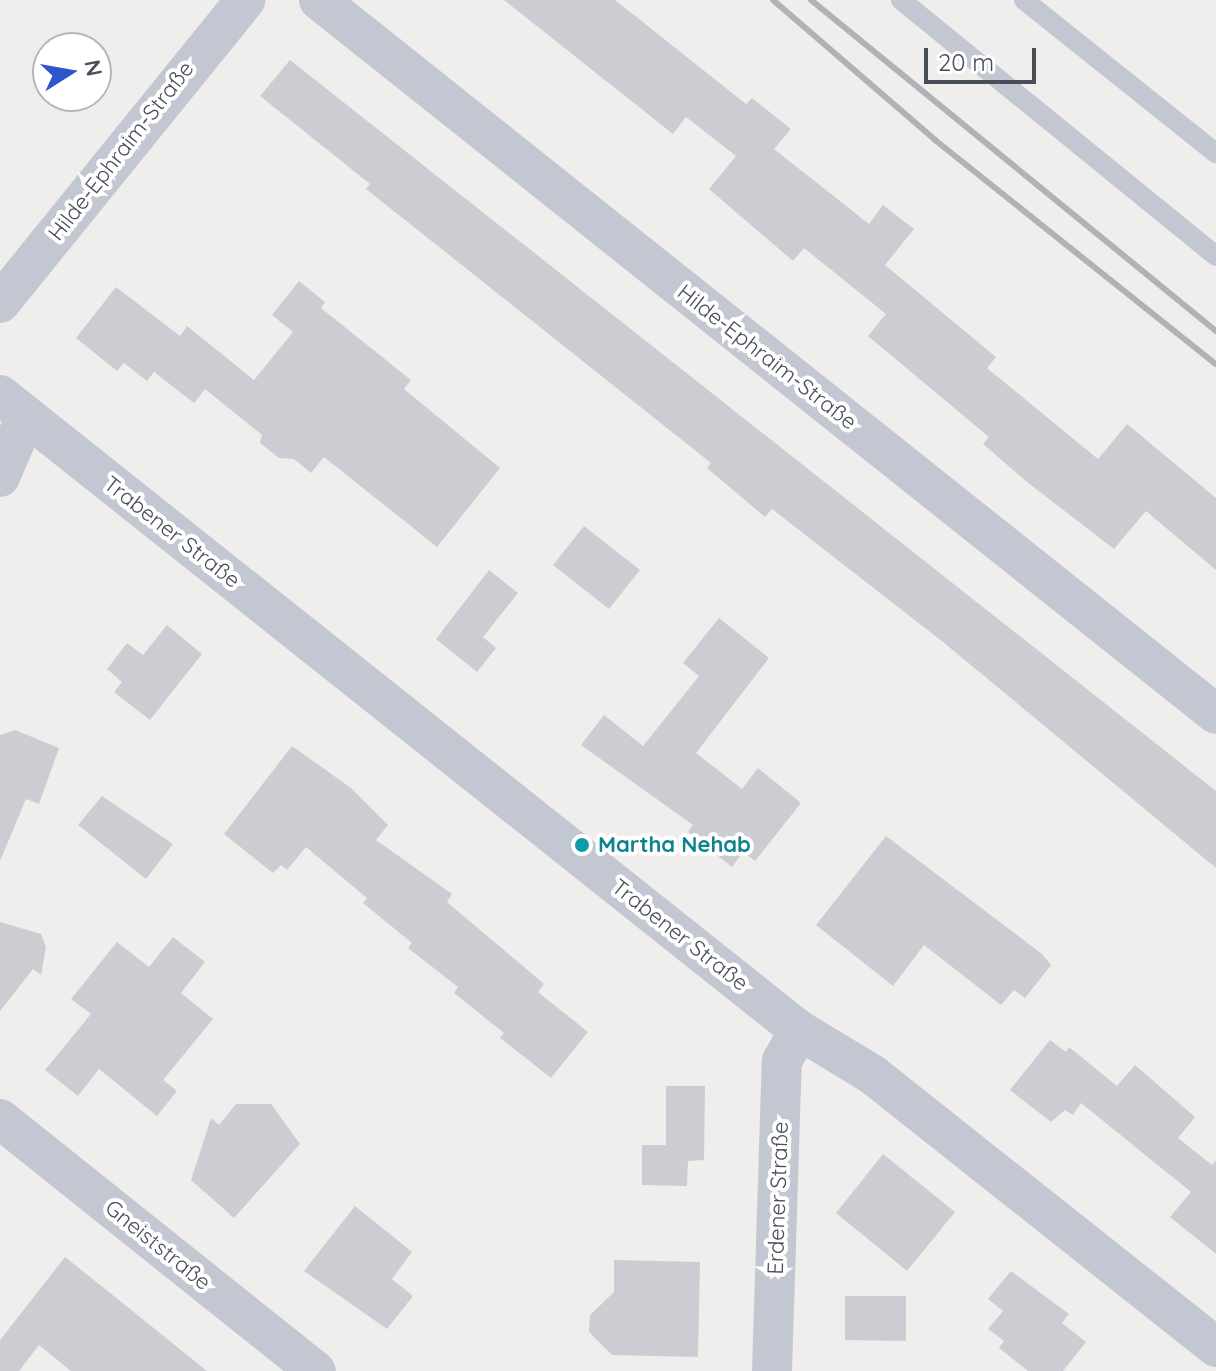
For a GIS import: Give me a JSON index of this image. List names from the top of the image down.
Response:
{
  "streets": {
    "street": [
      "Hilde-Ephraim-Straße",
      "Trabener Straße",
      "Erdener Straße",
      "Gneiststraße"
    ]
  },
  "crossings": [
    ["Trabener Straße", "Erdener Straße"]
  ],
  "places": ["Martha Nehab"],
  "scale_bar": "20 m",
  "north": "right"
}
